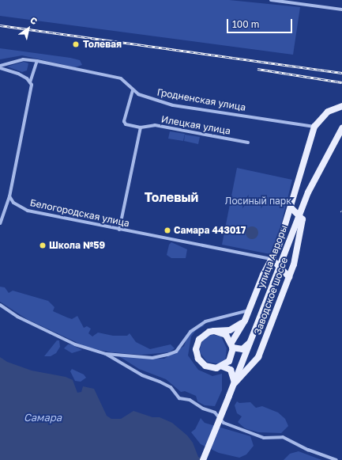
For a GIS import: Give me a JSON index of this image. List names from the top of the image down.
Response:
{
  "streets": {
    "main road": ["улица Авроры", "Заводское шоссе"],
    "street": ["Гродненская улица", "Илецкая улица", "Белогородская улица"]
  },
  "crossings": [
    ["Гродненская улица", "Заводское шоссе"],
    ["Белогородская улица", "Заводское шоссе"],
    ["улица Авроры", "Заводское шоссе"]
  ],
  "districts": ["Толевый"],
  "water": ["Самара"],
  "parks": ["Лосиный парк"],
  "places": ["Толевая", "Самара 443017", "Школа №59"],
  "scale_bar": "100 m",
  "north": "top right"
}
